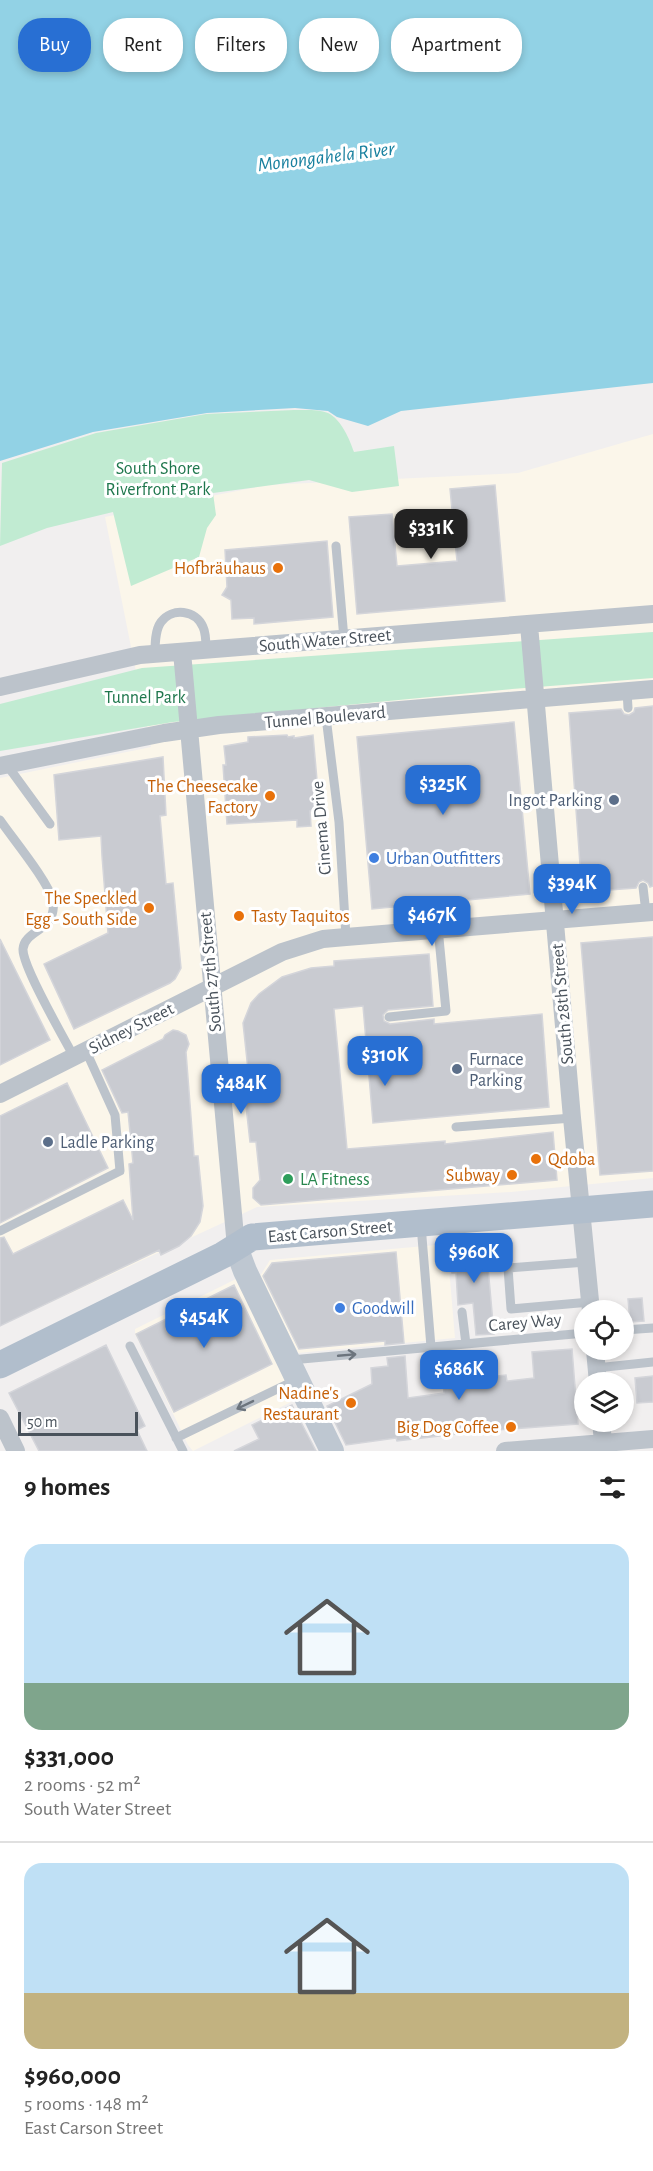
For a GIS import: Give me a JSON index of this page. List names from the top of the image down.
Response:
{
  "streets": {
    "main road": ["East Carson Street"],
    "street": [
      "South Water Street",
      "Tunnel Boulevard",
      "South 27th Street",
      "South 28th Street",
      "Sidney Street"
    ],
    "lane": ["Cinema Drive", "Carey Way"]
  },
  "crossings": [
    ["South Water Street", "South 27th Street"],
    ["South Water Street", "South 28th Street"],
    ["Tunnel Boulevard", "Cinema Drive"],
    ["Tunnel Boulevard", "South 27th Street"],
    ["Tunnel Boulevard", "South 28th Street"],
    ["Cinema Drive", "Sidney Street"],
    ["South 27th Street", "Sidney Street"],
    ["South 27th Street", "East Carson Street"],
    ["South 27th Street", "Carey Way"],
    ["South 28th Street", "Sidney Street"],
    ["South 28th Street", "East Carson Street"]
  ],
  "one_way": ["Carey Way"],
  "water": ["Monongahela River"],
  "parks": ["South Shore Riverfront Park", "Tunnel Park"],
  "places": [
    "Hofbräuhaus",
    "The Cheesecake Factory",
    "Ingot Parking",
    "Urban Outfitters",
    "The Speckled Egg - South Side",
    "Tasty Taquitos",
    "Furnace Parking",
    "Ladle Parking",
    "Qdoba",
    "Subway",
    "LA Fitness",
    "Goodwill",
    "Nadine's Restaurant",
    "Big Dog Coffee"
  ],
  "scale_bar": "50 m",
  "page": {
    "chip": [
      "Buy",
      "Rent",
      "Filters",
      "New",
      "Apartment"
    ],
    "price": [
      "$331K",
      "$325K",
      "$394K",
      "$467K",
      "$310K",
      "$484K",
      "$960K",
      "$454K",
      "$686K"
    ],
    "scale": "50 m",
    "heading": "9 homes",
    "list": [
      {
        "name": "$331,000",
        "note": "2 rooms · 52 m² · South Water Street"
      },
      {
        "name": "$960,000",
        "note": "5 rooms · 148 m² · East Carson Street"
      }
    ]
  }
}
